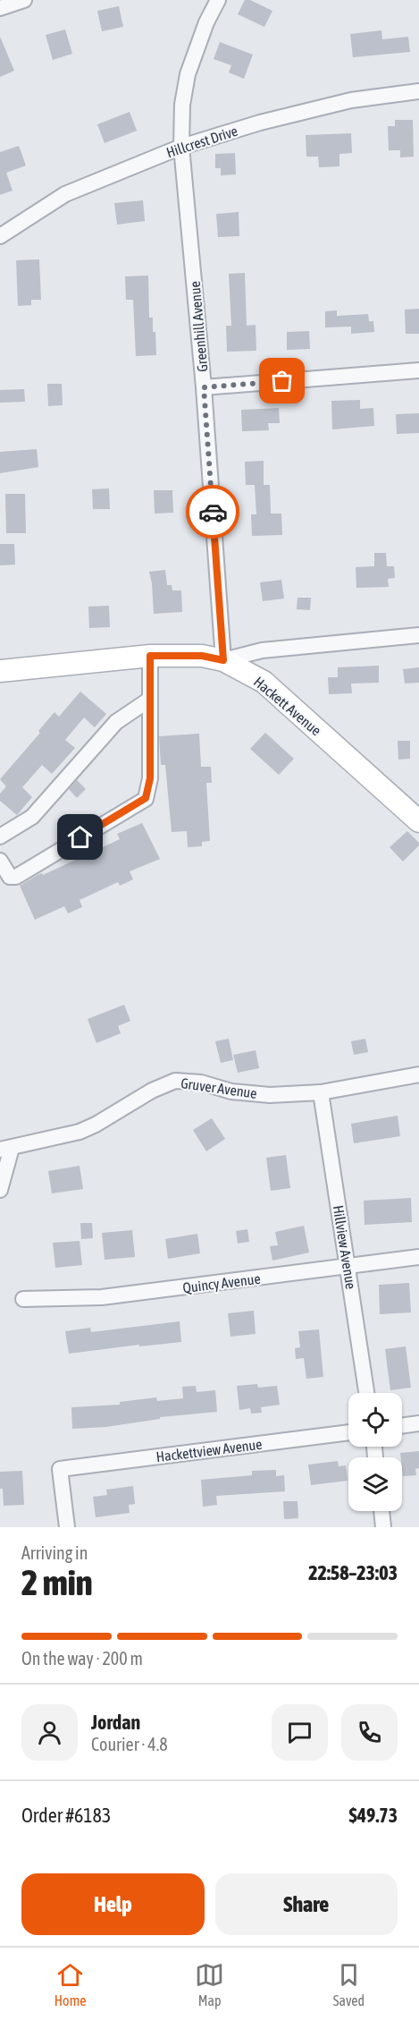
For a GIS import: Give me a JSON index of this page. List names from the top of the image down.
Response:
{
  "streets": {
    "main road": ["Hackett Avenue"],
    "street": [
      "Hillcrest Drive",
      "Greenhill Avenue",
      "Gruver Avenue",
      "Hillview Avenue",
      "Quincy Avenue",
      "Hackettview Avenue"
    ]
  },
  "crossings": [
    ["Hillcrest Drive", "Greenhill Avenue"],
    ["Greenhill Avenue", "Hackett Avenue"],
    ["Gruver Avenue", "Hillview Avenue"],
    ["Hillview Avenue", "Quincy Avenue"]
  ],
  "page": {
    "heading": ["2 min", "Arriving in", "22:58–23:03"],
    "panel": [
      "Jordan",
      "Courier · 4.8",
      "Order #6183",
      "$49.73"
    ],
    "bar": "On the way · 200 m",
    "buttons": ["Help", "Share"],
    "tabs": ["Home", "Map", "Saved"]
  }
}
